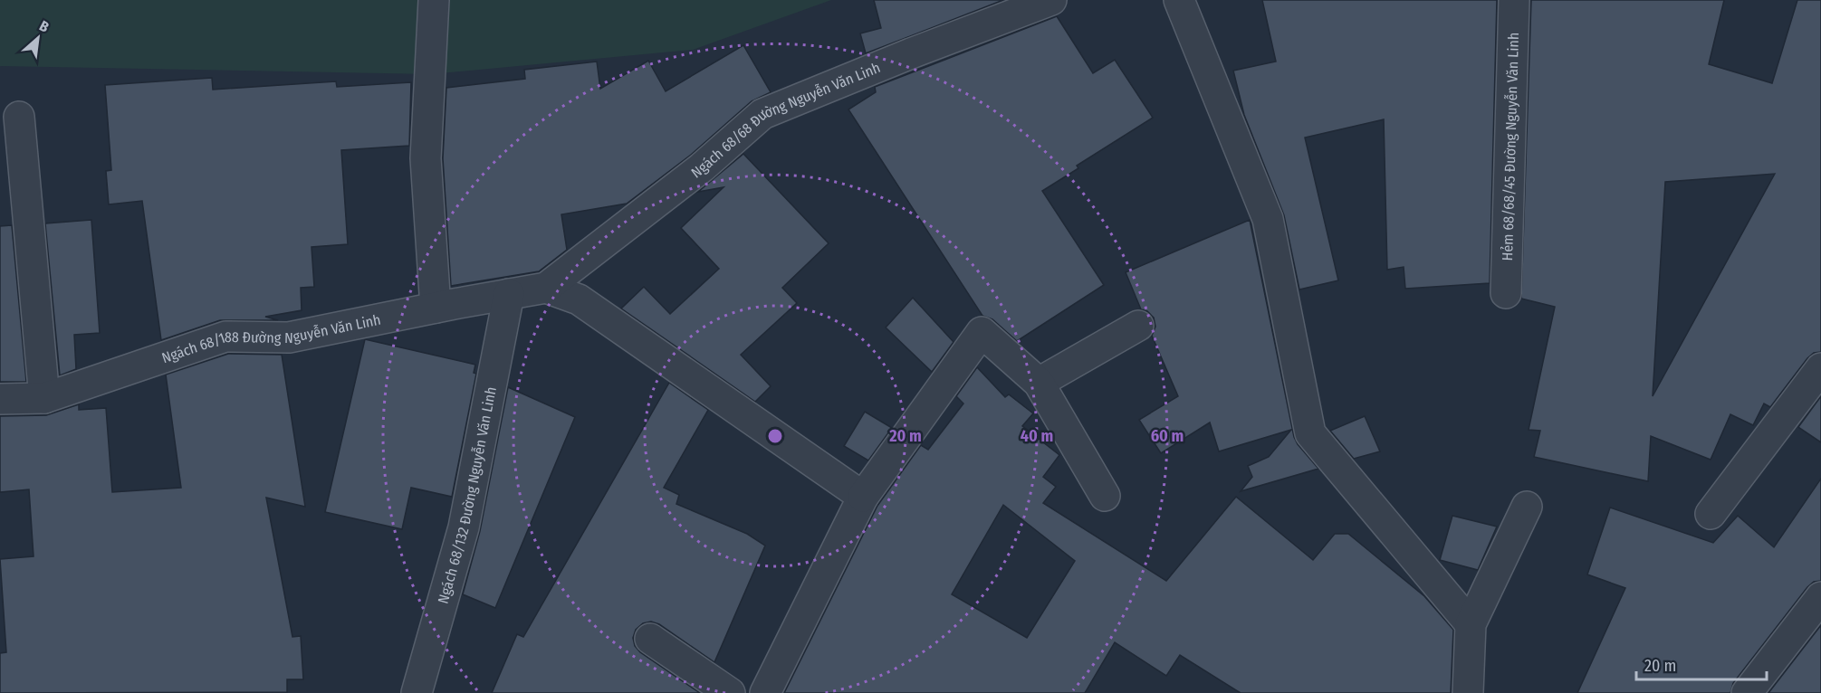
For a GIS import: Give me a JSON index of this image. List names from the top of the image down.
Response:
{
  "streets": {
    "street": [
      "Ngách 68/68 Đường Nguyễn Văn Linh",
      "Hẻm 68/68/45 Đường Nguyễn Văn Linh",
      "Ngách 68/188 Đường Nguyễn Văn Linh",
      "Ngách 68/132 Đường Nguyễn Văn Linh"
    ]
  },
  "crossings": [
    ["Ngách 68/68 Đường Nguyễn Văn Linh", "Ngách 68/188 Đường Nguyễn Văn Linh"],
    ["Ngách 68/188 Đường Nguyễn Văn Linh", "Ngách 68/132 Đường Nguyễn Văn Linh"]
  ],
  "scale_bar": "20 m",
  "north": "top right",
  "rings": ["20 m", "40 m", "60 m"]
}
